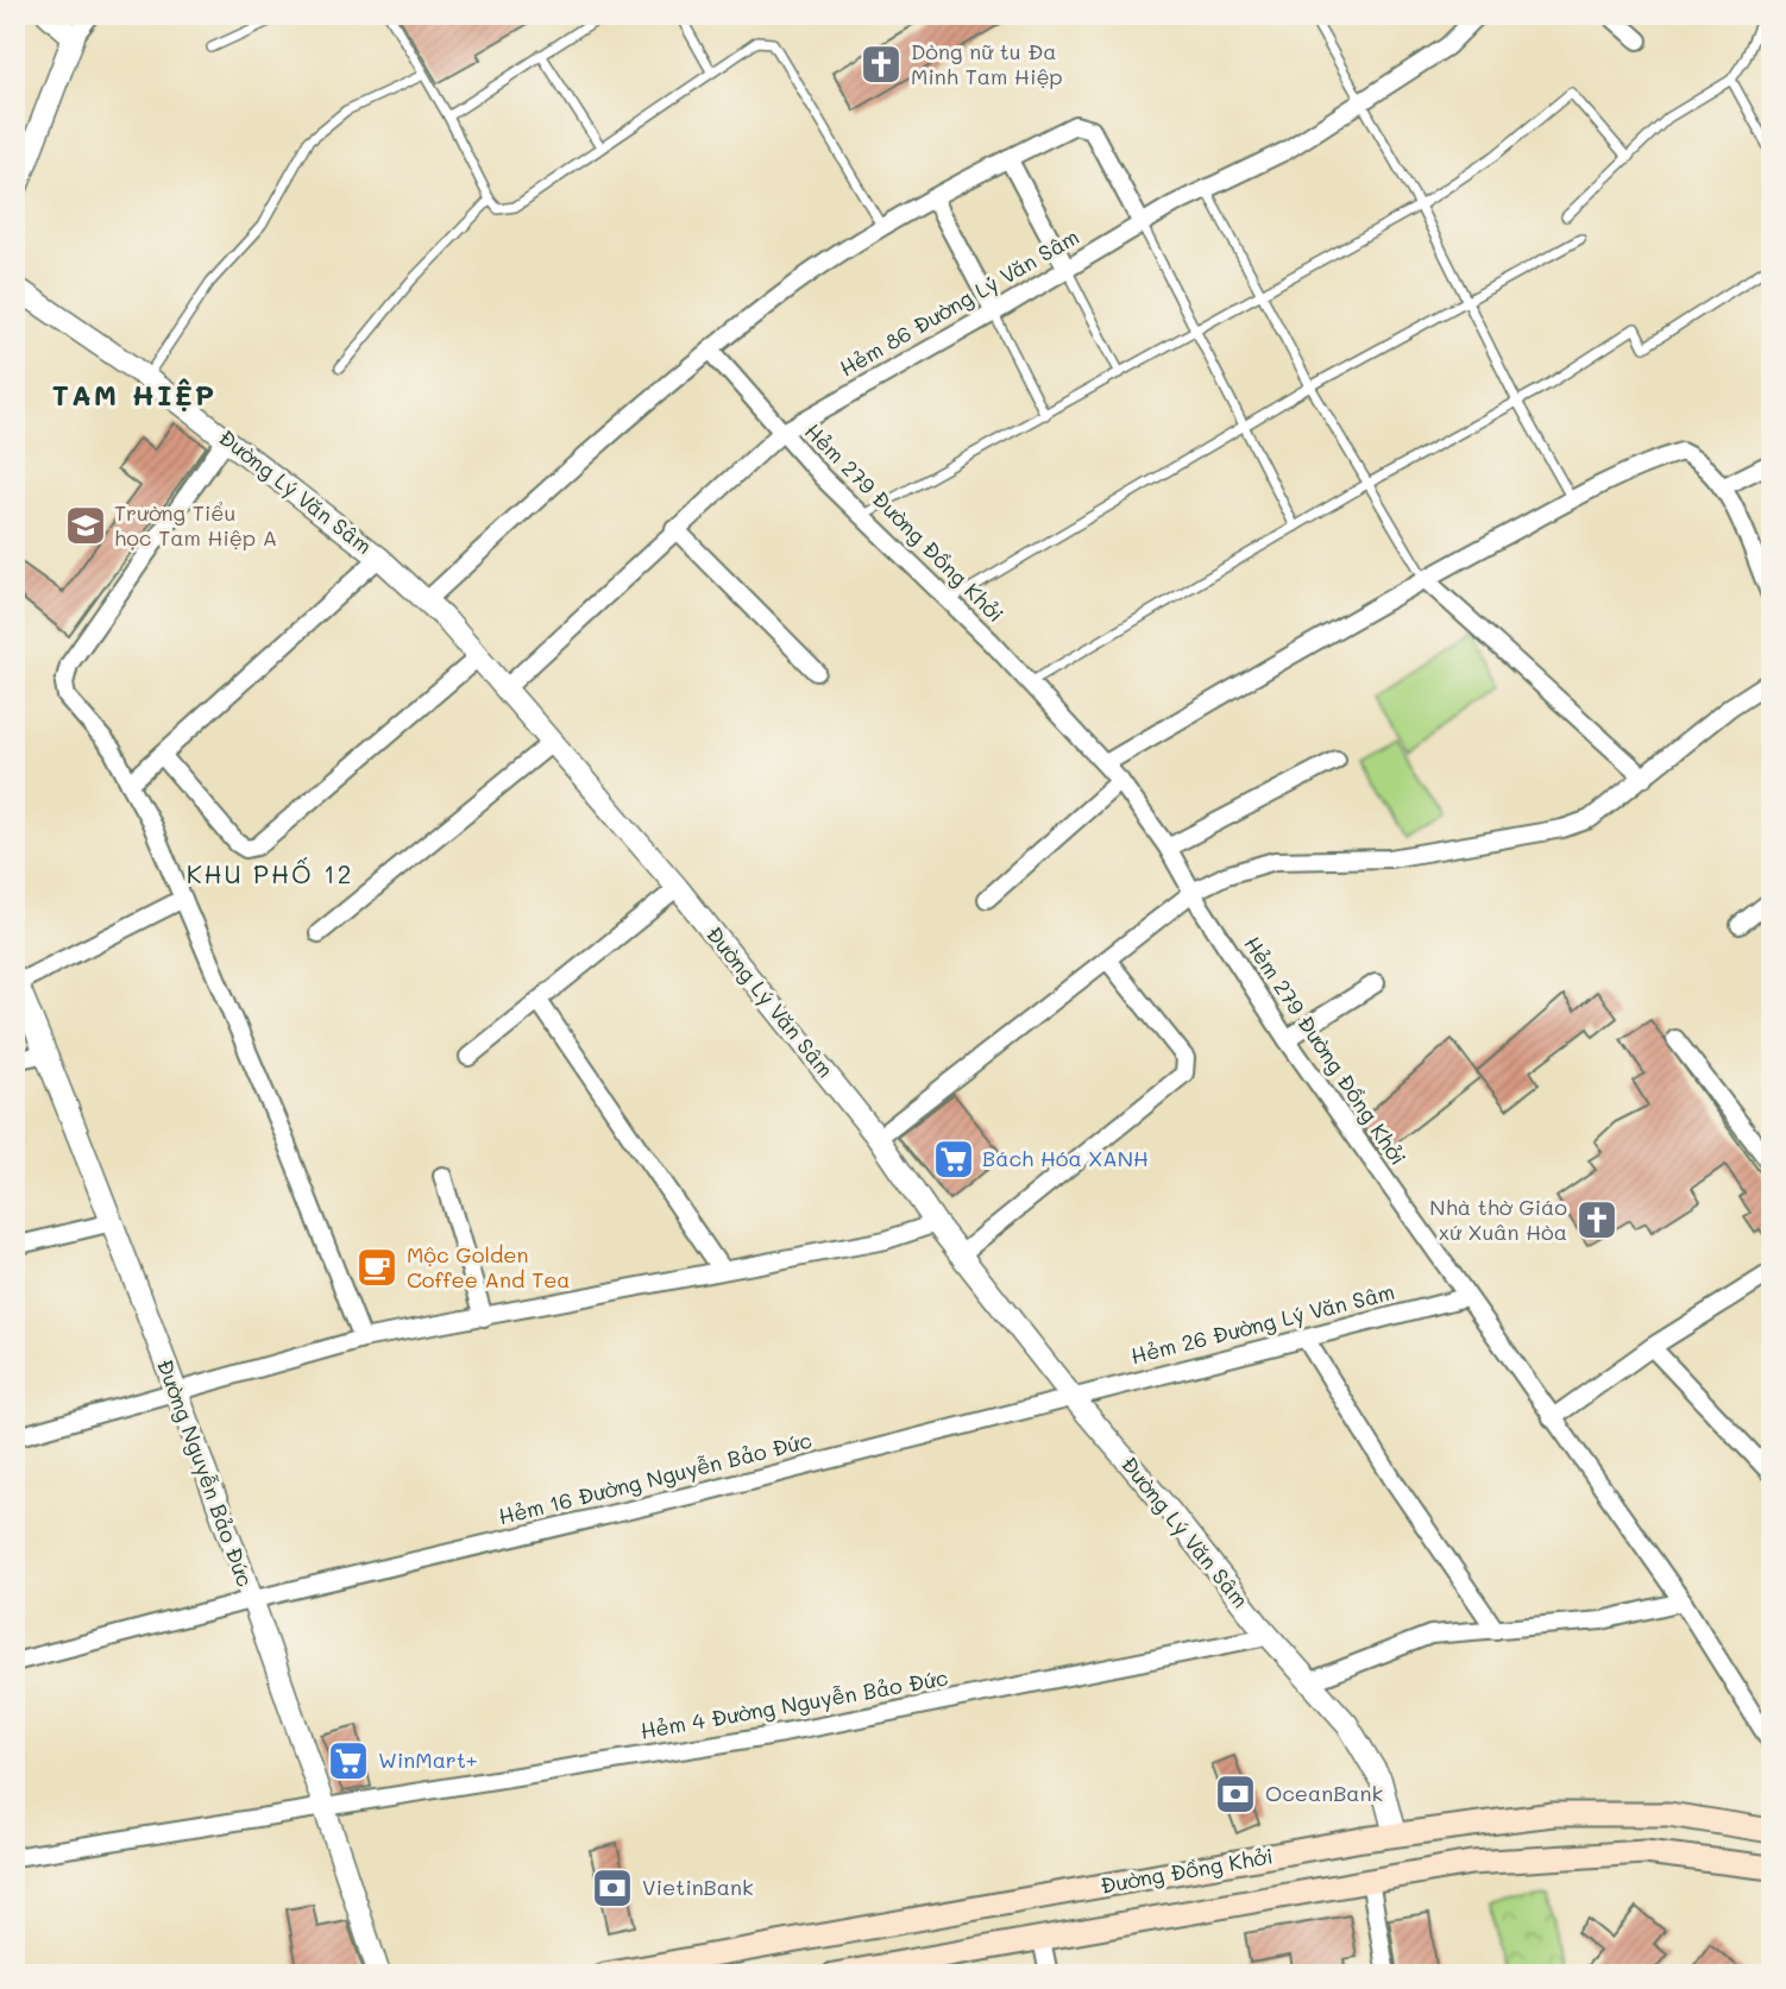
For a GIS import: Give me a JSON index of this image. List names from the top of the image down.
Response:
{
  "streets": {
    "main road": ["Đường Đồng Khởi"],
    "street": [
      "Hẻm 86 Đường Lý Văn Sâm",
      "Đường Lý Văn Sâm",
      "Hẻm 279 Đường Đồng Khởi",
      "Hẻm 26 Đường Lý Văn Sâm",
      "Đường Nguyễn Bảo Đức",
      "Hẻm 16 Đường Nguyễn Bảo Đức",
      "Hẻm 4 Đường Nguyễn Bảo Đức"
    ]
  },
  "crossings": [
    ["Hẻm 86 Đường Lý Văn Sâm", "Đường Lý Văn Sâm"],
    ["Hẻm 86 Đường Lý Văn Sâm", "Hẻm 279 Đường Đồng Khởi"],
    ["Đường Lý Văn Sâm", "Hẻm 26 Đường Lý Văn Sâm"],
    ["Đường Lý Văn Sâm", "Hẻm 16 Đường Nguyễn Bảo Đức"],
    ["Đường Lý Văn Sâm", "Hẻm 4 Đường Nguyễn Bảo Đức"],
    ["Đường Lý Văn Sâm", "Đường Đồng Khởi"],
    ["Hẻm 279 Đường Đồng Khởi", "Hẻm 26 Đường Lý Văn Sâm"],
    ["Hẻm 26 Đường Lý Văn Sâm", "Hẻm 16 Đường Nguyễn Bảo Đức"],
    ["Đường Nguyễn Bảo Đức", "Hẻm 16 Đường Nguyễn Bảo Đức"],
    ["Đường Nguyễn Bảo Đức", "Hẻm 4 Đường Nguyễn Bảo Đức"]
  ],
  "districts": ["TAM HIỆP", "KHU PHỐ 12"],
  "places": {
    "church": ["Dòng nữ tu Đa Minh Tam Hiệp", "Nhà thờ Giáo xứ Xuân Hòa"],
    "school or university": ["Trường Tiểu học Tam Hiệp A"],
    "supermarket": ["Bách Hóa XANH", "WinMart+"],
    "cafe": ["Mộc Golden Coffee And Tea"],
    "bank": ["OceanBank", "VietinBank"]
  }
}
